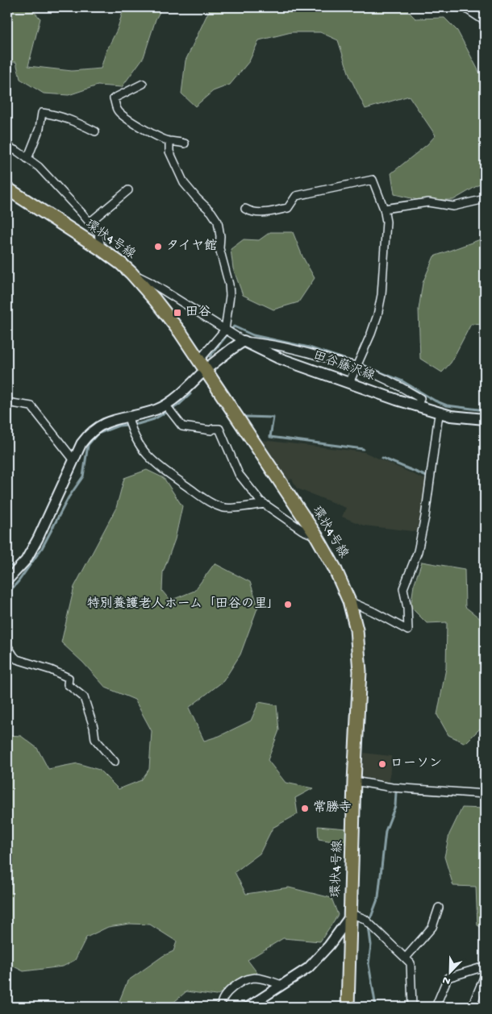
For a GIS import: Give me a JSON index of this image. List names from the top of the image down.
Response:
{
  "streets": {
    "main road": ["環状4号線", "田谷藤沢線"]
  },
  "places": {
    "other": [
      "タイヤ館",
      "特別養護老人ホーム「田谷の里」",
      "ローソン",
      "常勝寺"
    ],
    "transit": ["田谷"]
  },
  "north": "bottom left"
}
